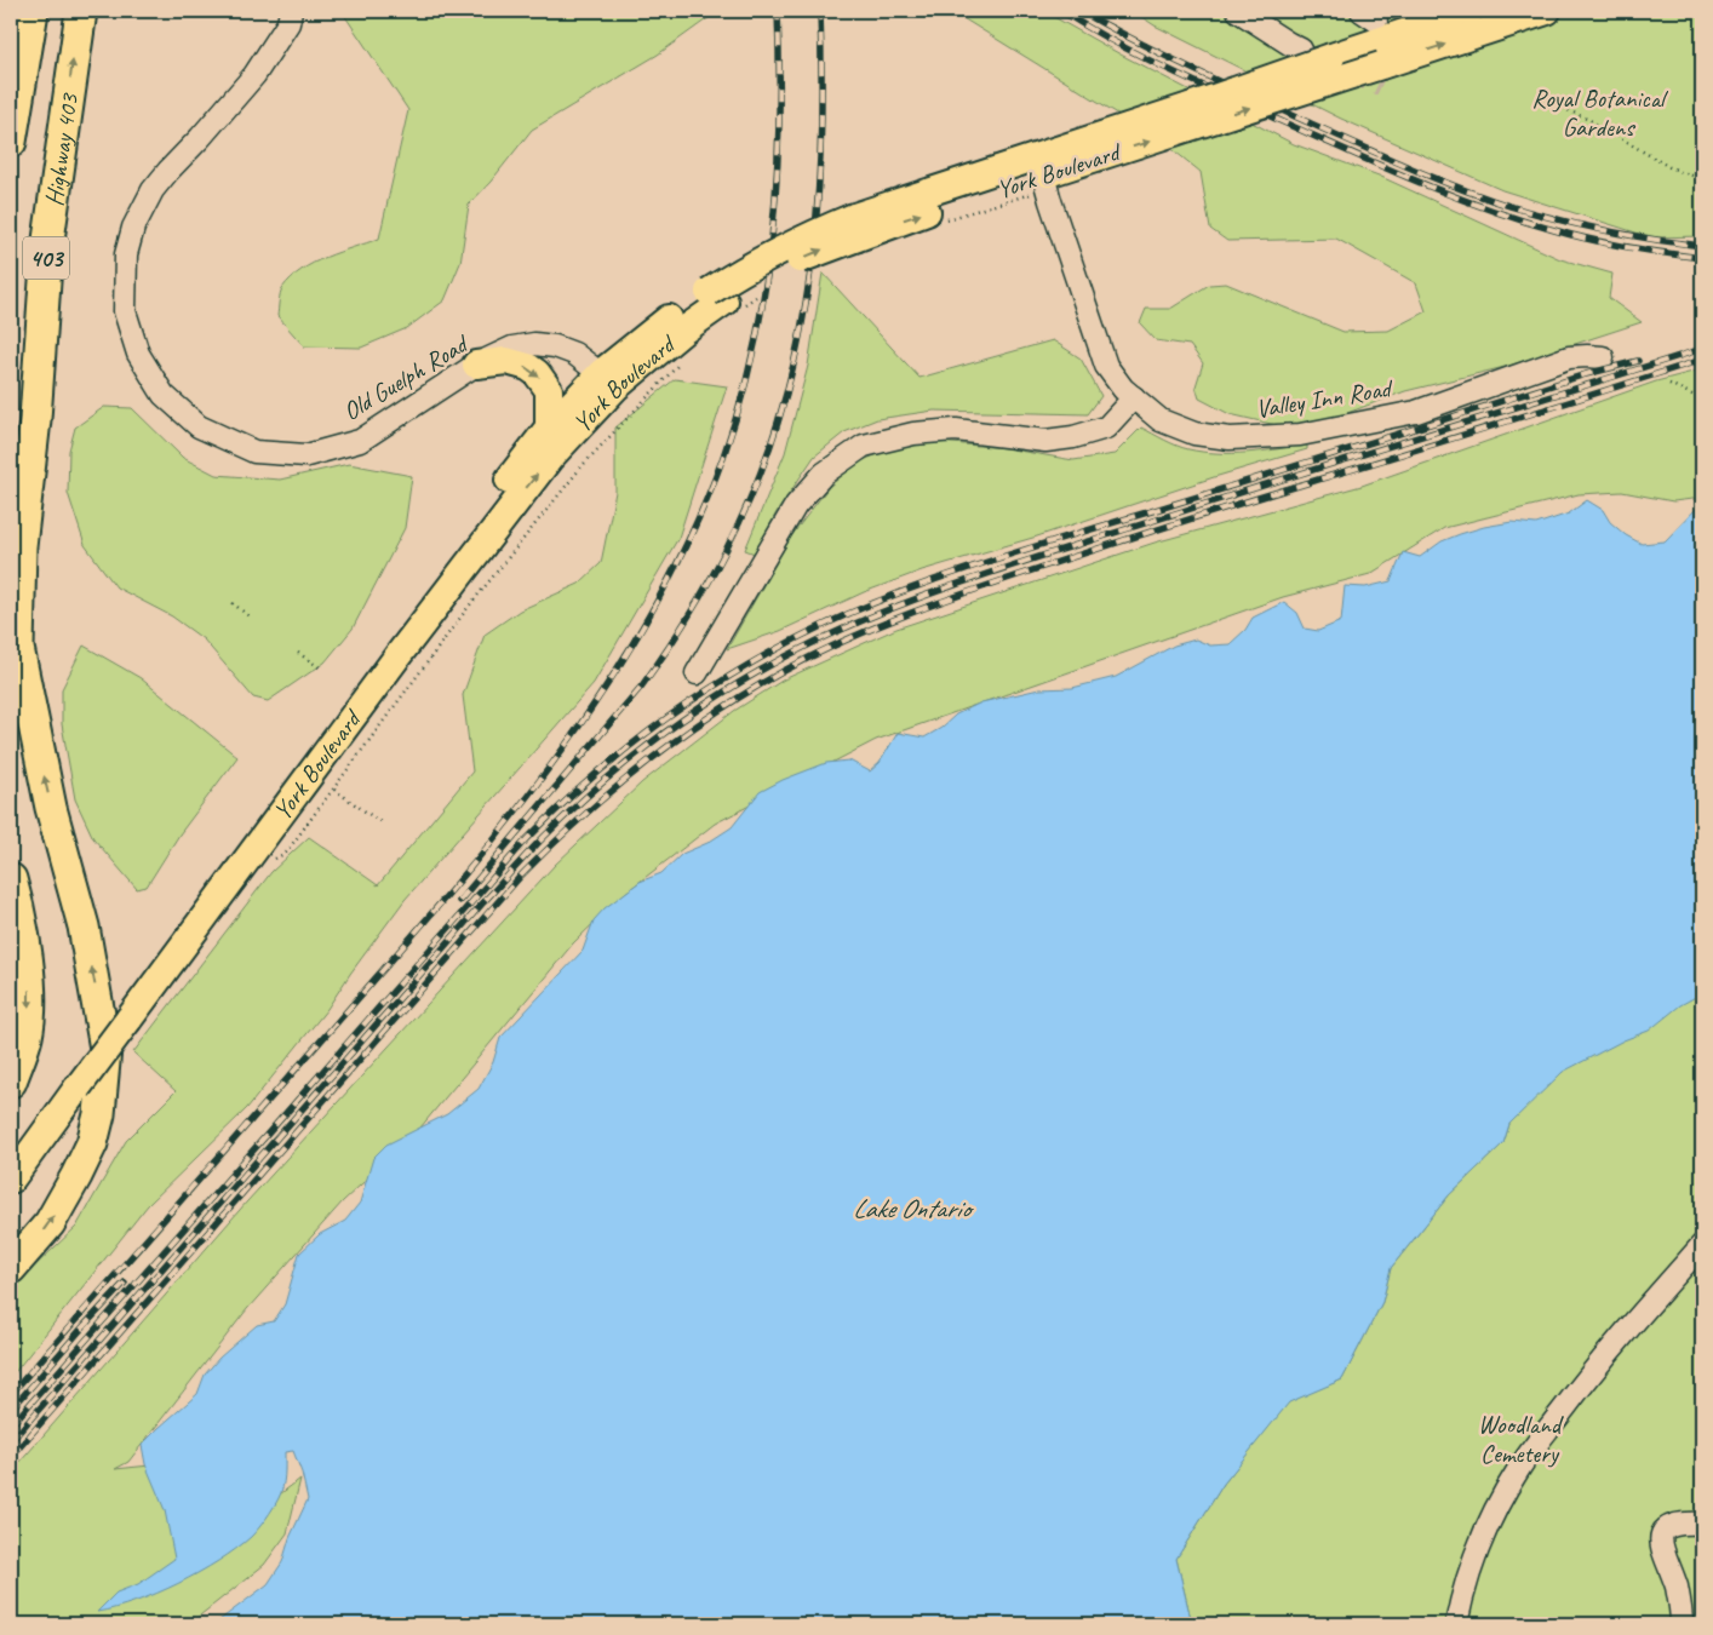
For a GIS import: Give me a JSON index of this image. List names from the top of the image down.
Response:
{
  "streets": {
    "highway": ["Highway 403", "403"],
    "main road": ["York Boulevard"],
    "street": ["Old Guelph Road", "Valley Inn Road"]
  },
  "crossings": [
    ["York Boulevard", "Old Guelph Road"],
    ["York Boulevard", "Valley Inn Road"]
  ],
  "water": ["Lake Ontario"],
  "parks": ["Royal Botanical Gardens", "Woodland Cemetery"]
}
